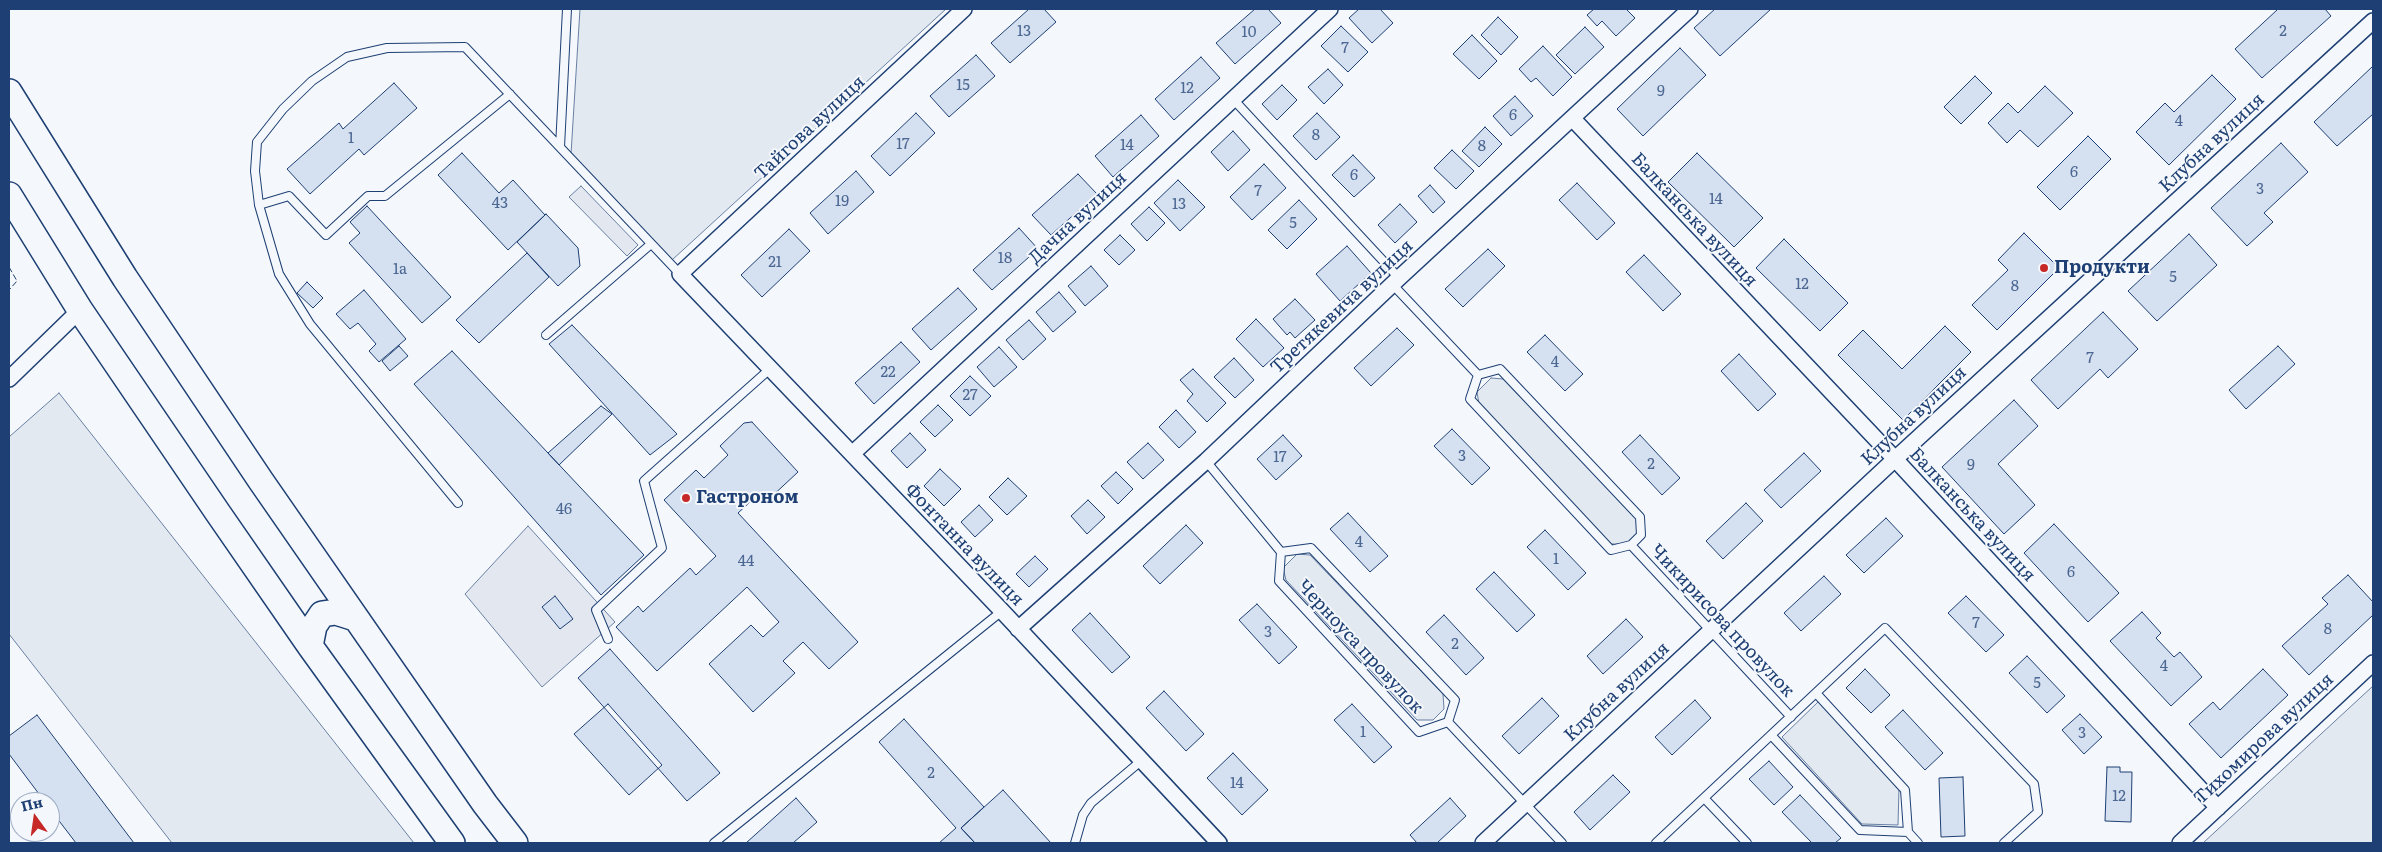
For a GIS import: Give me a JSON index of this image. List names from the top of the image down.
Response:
{
  "streets": {
    "street": [
      "Тайгова вулиця",
      "Клубна вулиця",
      "Дачна вулиця",
      "Балканська вулиця",
      "Третякевича вулиця",
      "Фонтанна вулиця",
      "Тихомирова вулиця"
    ],
    "lane": ["Чикирисова провулок", "Черноуса провулок"]
  },
  "crossings": [
    ["Тайгова вулиця", "Фонтанна вулиця"],
    ["Клубна вулиця", "Балканська вулиця"],
    ["Клубна вулиця", "Чикирисова провулок"],
    ["Дачна вулиця", "Фонтанна вулиця"],
    ["Балканська вулиця", "Третякевича вулиця"],
    ["Балканська вулиця", "Тихомирова вулиця"],
    ["Третякевича вулиця", "Фонтанна вулиця"]
  ],
  "places": ["Продукти", "Гастроном"],
  "house_numbers": [
    "13",
    "2",
    "10",
    "7",
    "15",
    "12",
    "9",
    "6",
    "4",
    "8",
    "1",
    "17",
    "14",
    "8",
    "6",
    "6",
    "3",
    "7",
    "14",
    "19",
    "43",
    "13",
    "5",
    "18",
    "21",
    "1а",
    "5",
    "12",
    "8",
    "7",
    "4",
    "22",
    "27",
    "3",
    "17",
    "2",
    "9",
    "46",
    "4",
    "1",
    "44",
    "6",
    "7",
    "8",
    "3",
    "2",
    "4",
    "5",
    "1",
    "3",
    "2",
    "14",
    "12"
  ],
  "north": "top"
}
